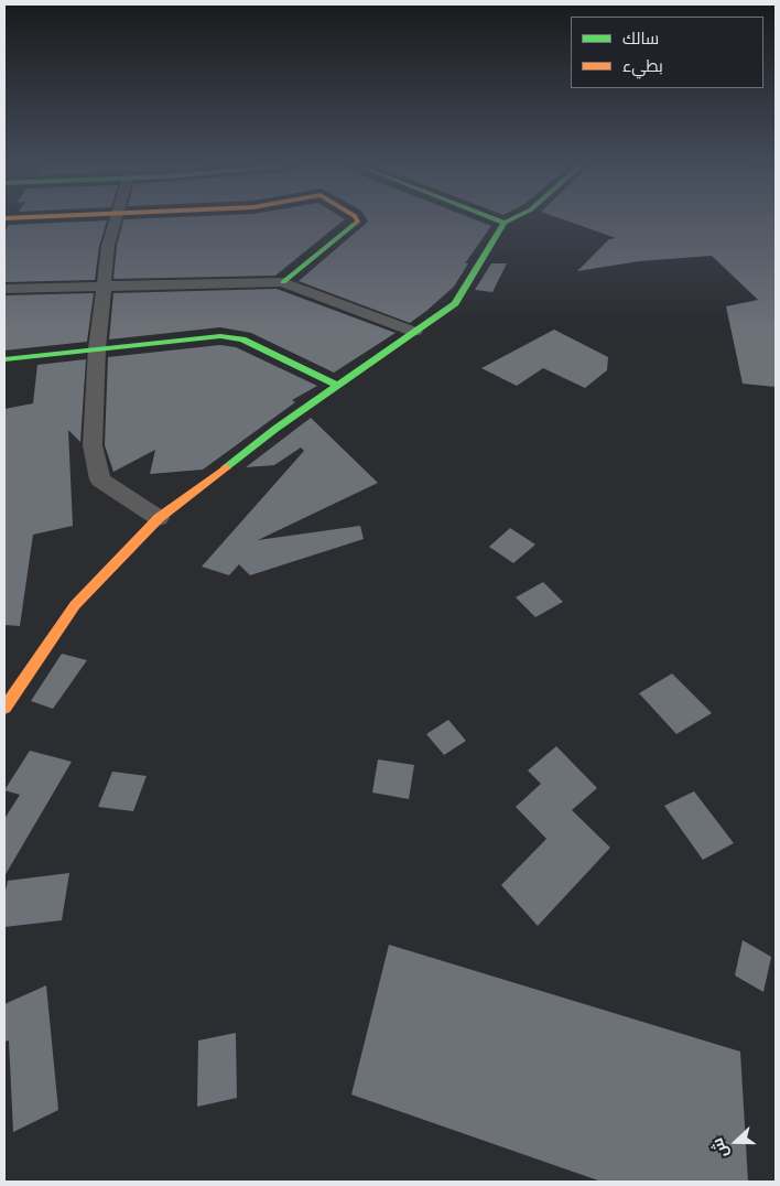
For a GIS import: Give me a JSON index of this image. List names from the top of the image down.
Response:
{
  "legend": ["سالك", "بطيء"],
  "north": "left"
}
